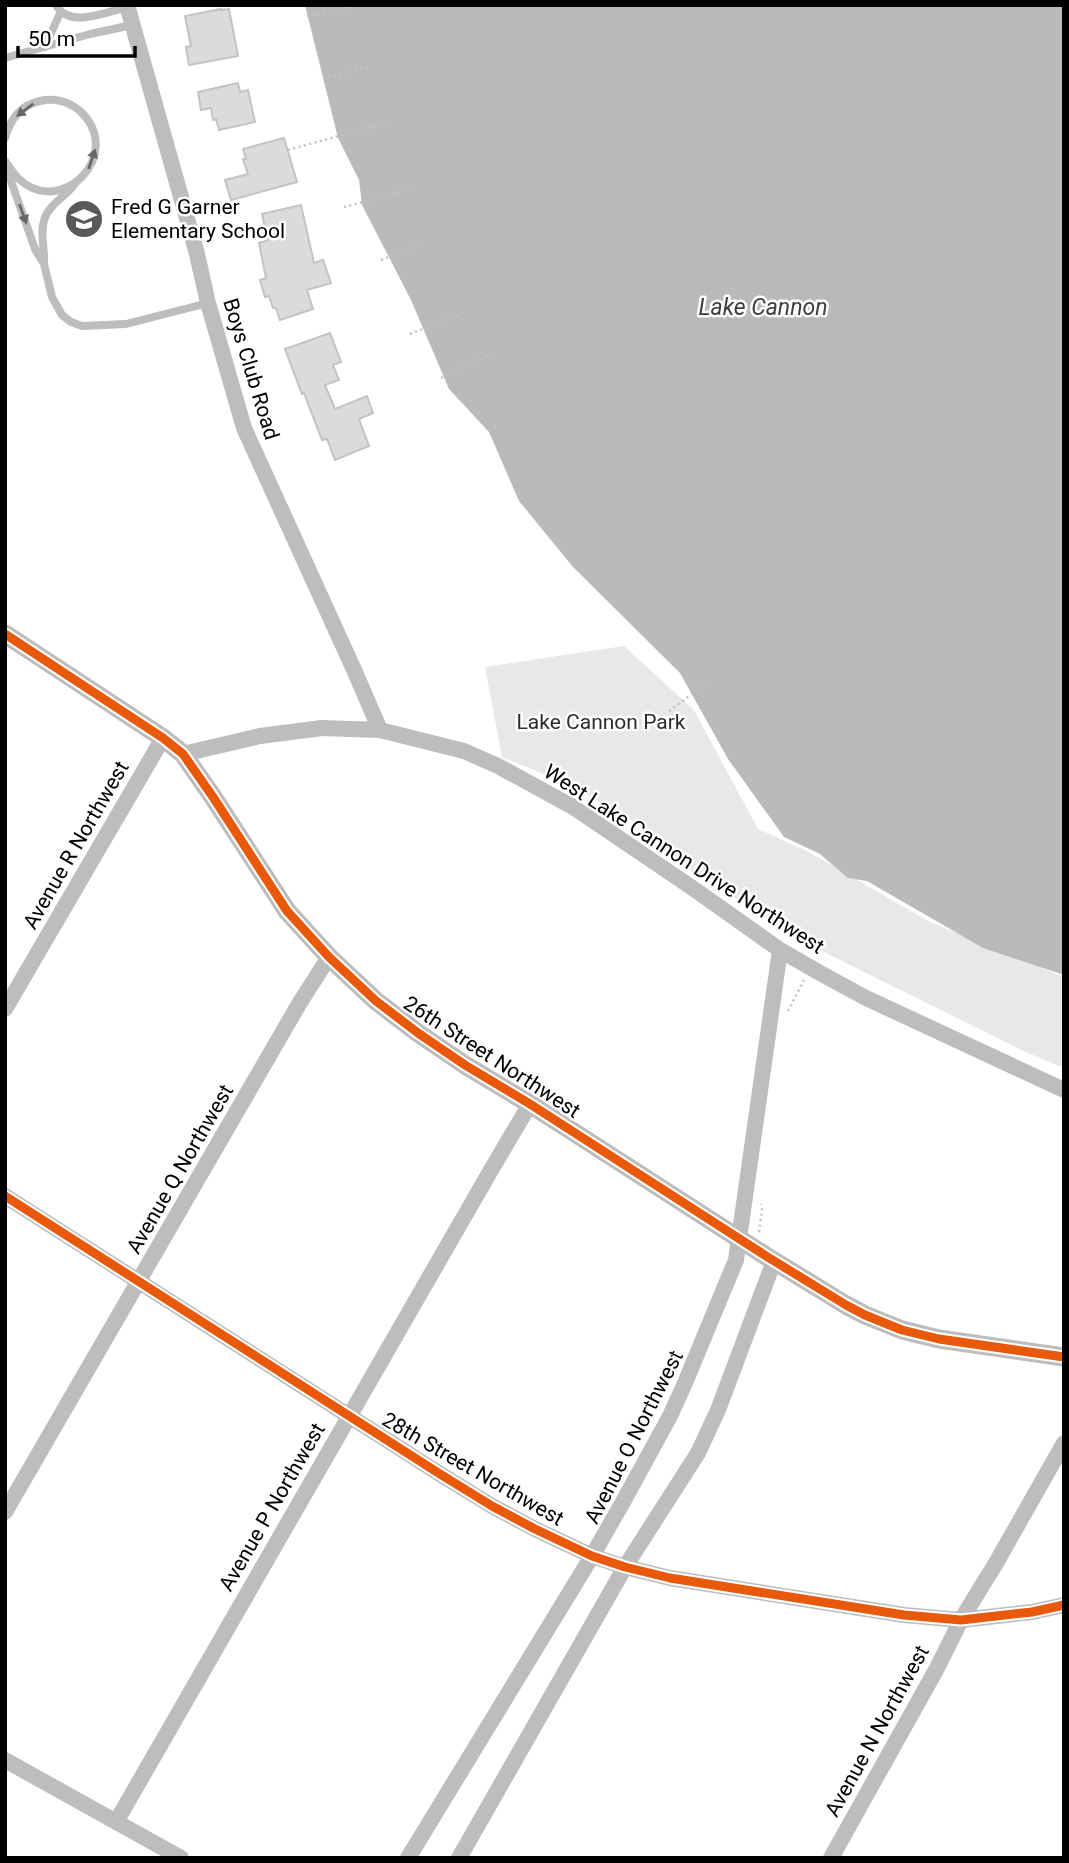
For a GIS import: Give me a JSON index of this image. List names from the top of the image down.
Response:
{
  "streets": {
    "street": [
      "Boys Club Road",
      "Avenue R Northwest",
      "West Lake Cannon Drive Northwest",
      "26th Street Northwest",
      "Avenue Q Northwest",
      "Avenue O Northwest",
      "28th Street Northwest",
      "Avenue P Northwest",
      "Avenue N Northwest"
    ]
  },
  "crossings": [
    ["Boys Club Road", "West Lake Cannon Drive Northwest"],
    ["Avenue R Northwest", "26th Street Northwest"],
    ["West Lake Cannon Drive Northwest", "26th Street Northwest"],
    ["West Lake Cannon Drive Northwest", "Avenue O Northwest"],
    ["26th Street Northwest", "Avenue Q Northwest"],
    ["26th Street Northwest", "Avenue O Northwest"],
    ["26th Street Northwest", "Avenue P Northwest"],
    ["Avenue Q Northwest", "28th Street Northwest"],
    ["Avenue O Northwest", "28th Street Northwest"],
    ["28th Street Northwest", "Avenue P Northwest"],
    ["28th Street Northwest", "Avenue N Northwest"]
  ],
  "water": ["Lake Cannon"],
  "parks": ["Lake Cannon Park"],
  "places": {
    "school or university": ["Fred G Garner Elementary School"]
  },
  "scale_bar": "50 m"
}
